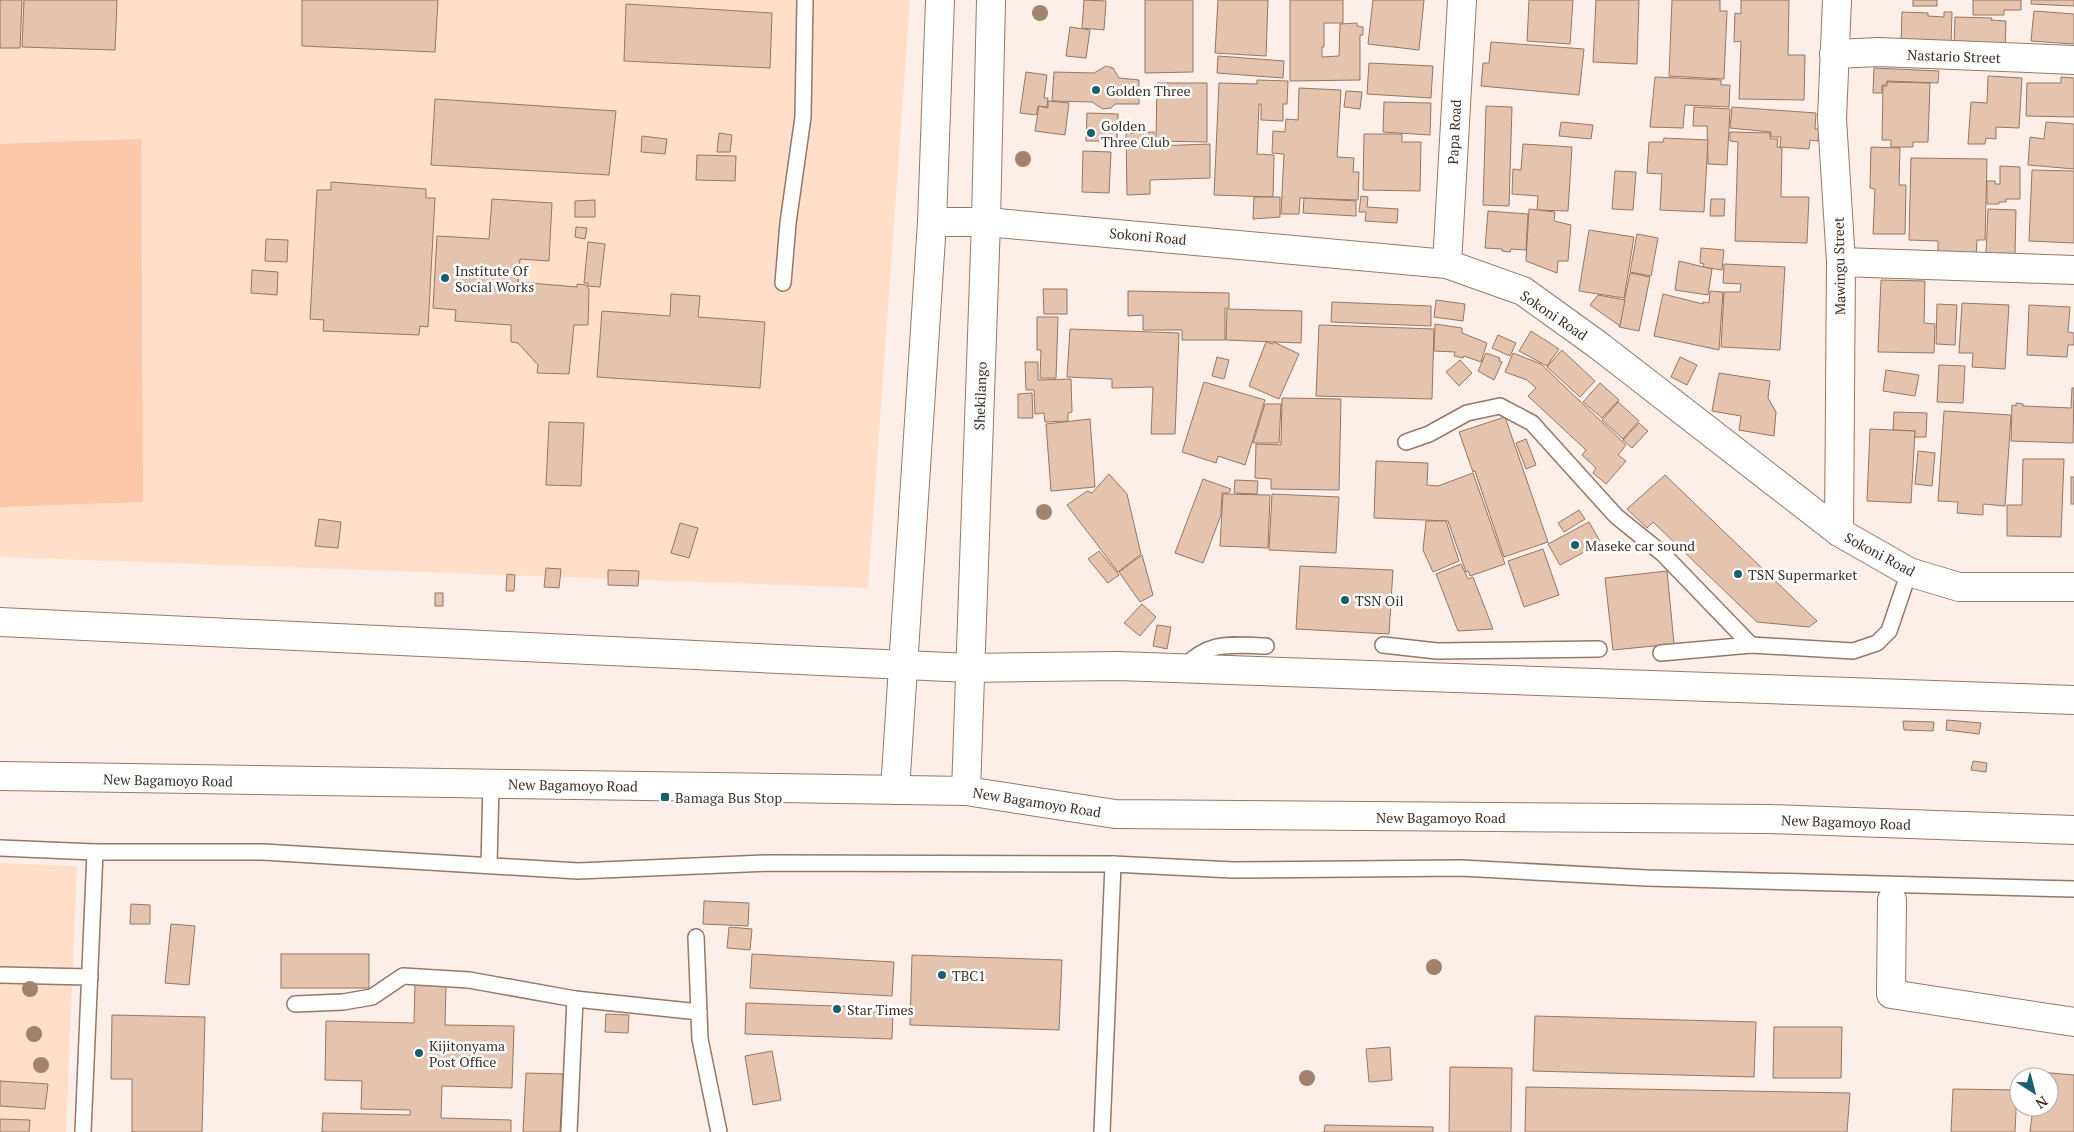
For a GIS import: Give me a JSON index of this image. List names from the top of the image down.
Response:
{
  "streets": {
    "main road": [
      "Nastario Street",
      "Papa Road",
      "Sokoni Road",
      "Mawingu Street",
      "Shekilango",
      "New Bagamoyo Road"
    ]
  },
  "crossings": [
    ["Nastario Street", "Mawingu Street"],
    ["Papa Road", "Sokoni Road"],
    ["Sokoni Road", "Mawingu Street"],
    ["Sokoni Road", "Shekilango"],
    ["Shekilango", "New Bagamoyo Road"]
  ],
  "places": {
    "other": [
      "Golden Three",
      "Golden Three Club",
      "Institute Of Social Works",
      "Maseke car sound",
      "TSN Supermarket",
      "TSN Oil",
      "TBC1",
      "Star Times",
      "Kijitonyama Post Office"
    ],
    "transit": ["Bamaga Bus Stop"]
  },
  "north": "bottom right"
}
